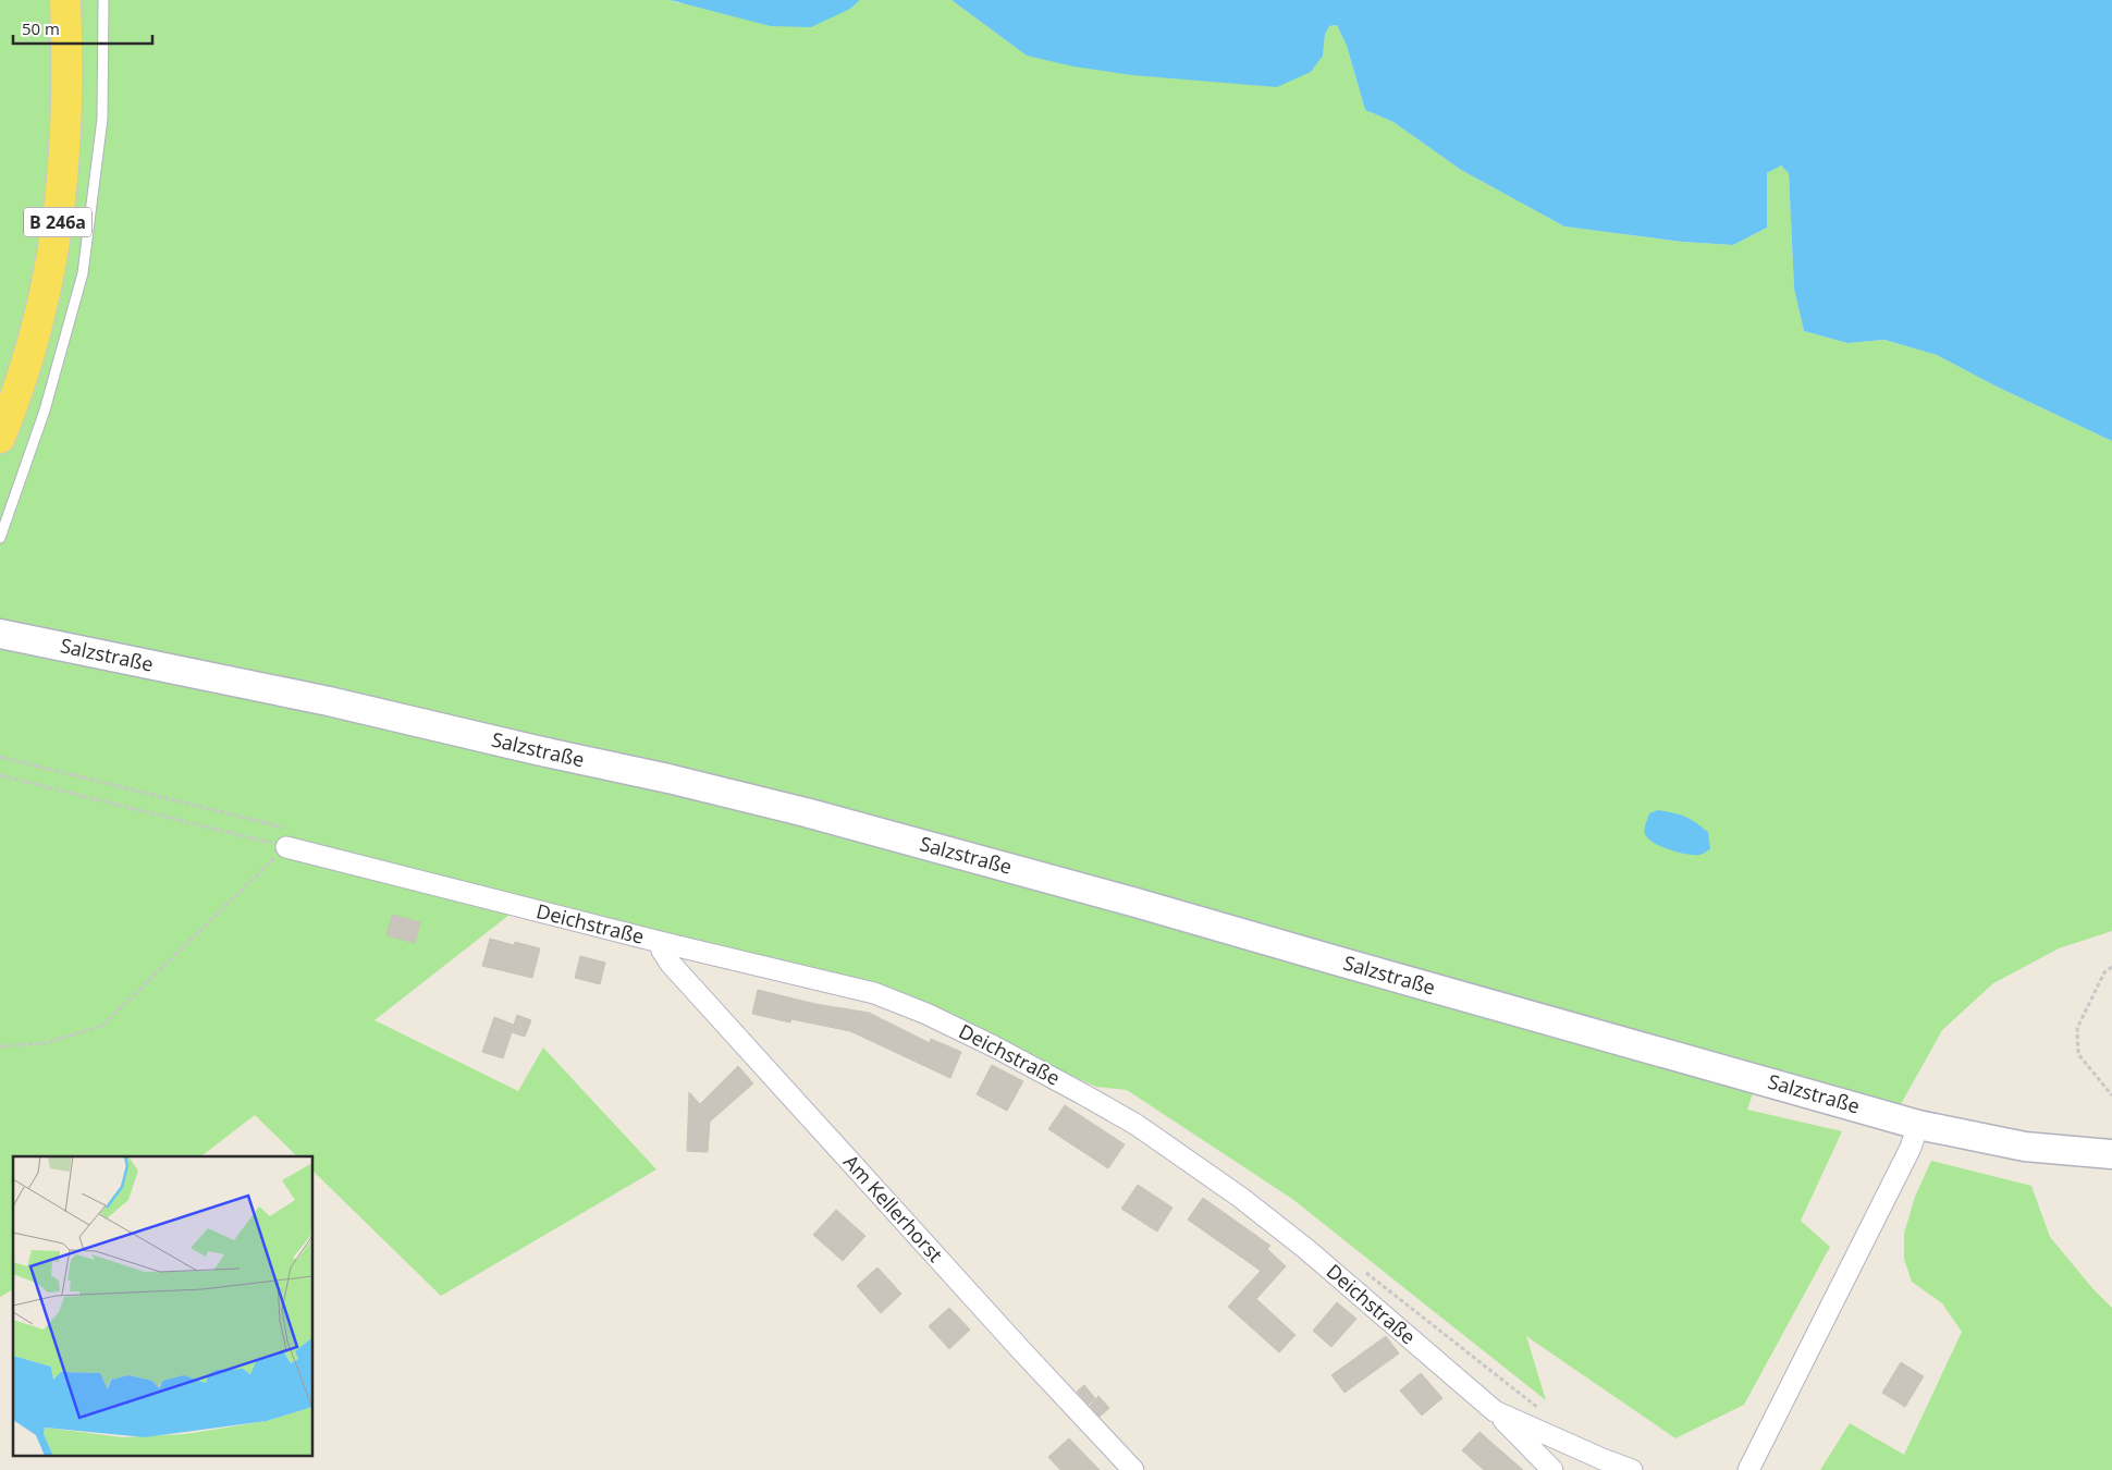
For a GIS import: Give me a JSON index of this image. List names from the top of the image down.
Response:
{
  "streets": {
    "main road": ["B 246a"],
    "street": ["Salzstraße", "Deichstraße", "Am Kellerhorst"]
  },
  "crossings": [
    ["Deichstraße", "Am Kellerhorst"]
  ],
  "scale_bar": "50 m"
}
